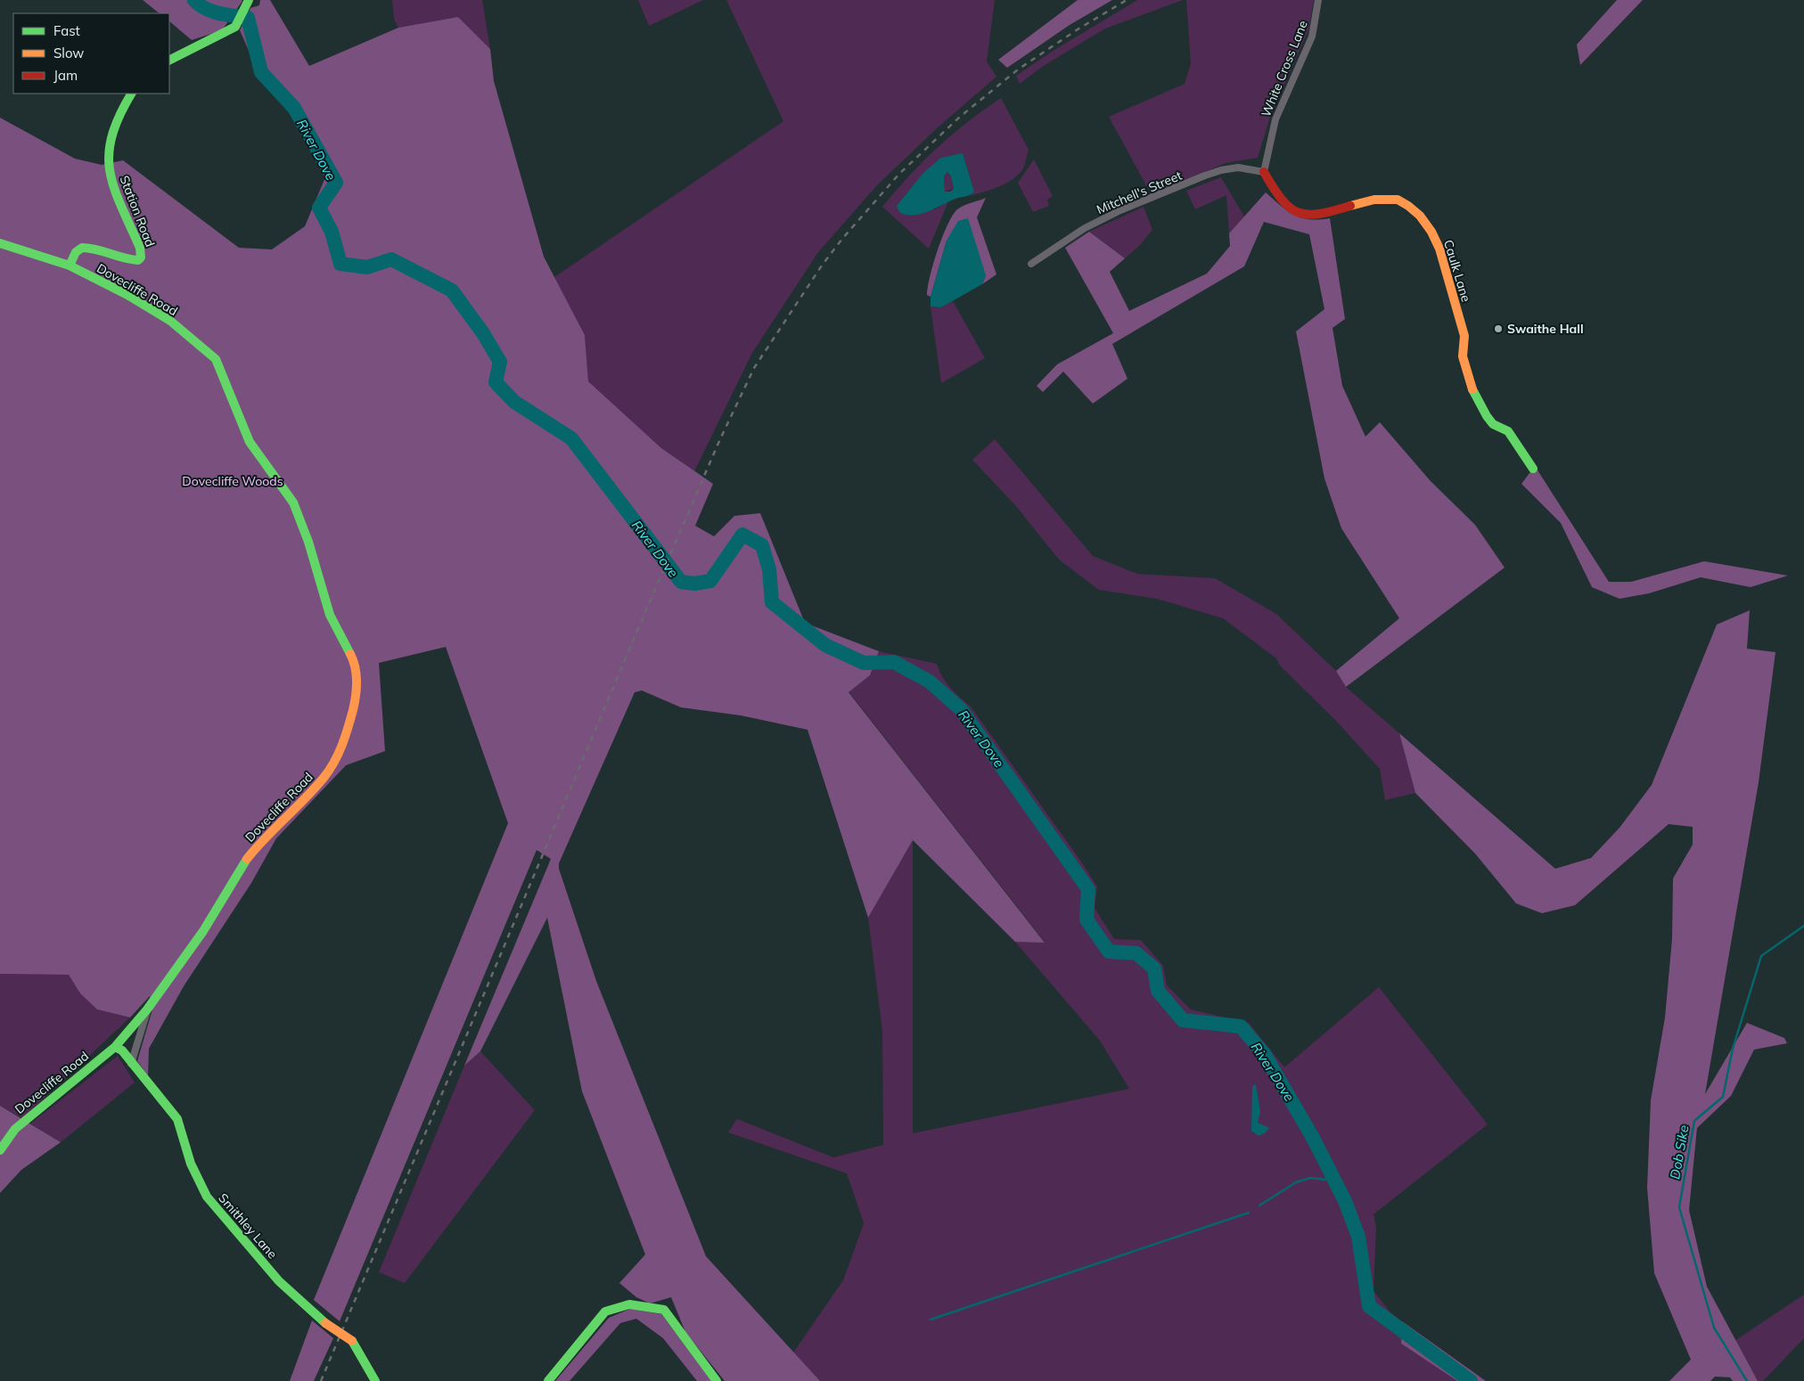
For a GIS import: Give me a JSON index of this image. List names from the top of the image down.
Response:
{
  "streets": {
    "street": [
      "White Cross Lane",
      "Mitchell's Street",
      "Station Road",
      "Caulk Lane",
      "Dovecliffe Road",
      "Smithley Lane"
    ]
  },
  "crossings": [
    ["White Cross Lane", "Mitchell's Street"],
    ["White Cross Lane", "Caulk Lane"],
    ["Mitchell's Street", "Caulk Lane"],
    ["Station Road", "Dovecliffe Road"],
    ["Dovecliffe Road", "Smithley Lane"]
  ],
  "water": ["River Dove", "Dob Sike"],
  "parks": ["Dovecliffe Woods"],
  "places": ["Swaithe Hall"],
  "legend": ["Fast", "Slow", "Jam"]
}
